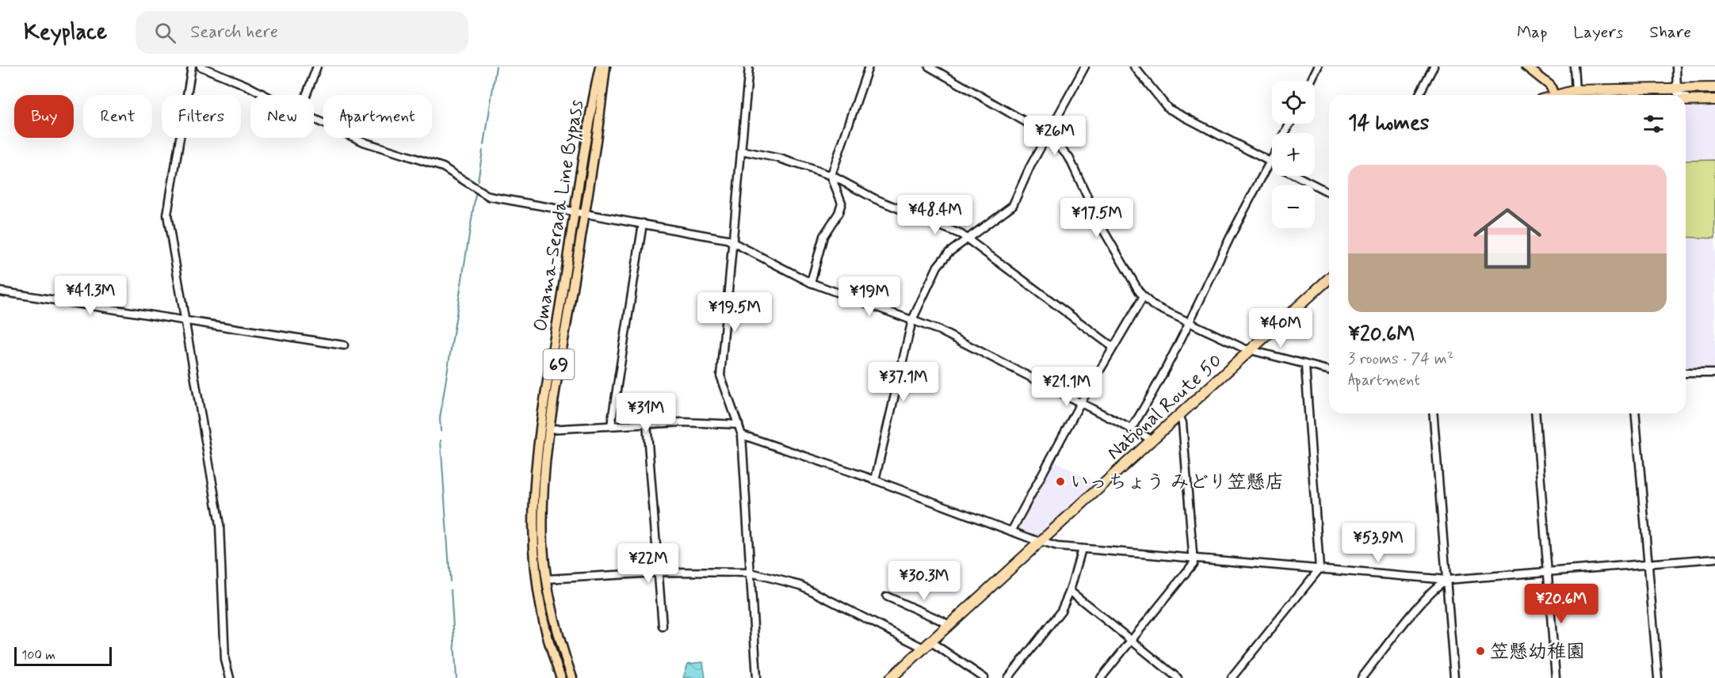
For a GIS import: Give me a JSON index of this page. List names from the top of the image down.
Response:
{
  "streets": {
    "highway": ["National Route 50"],
    "main road": ["Omama-Serada Line Bypass", "69"]
  },
  "places": ["いっちょう みどり笠懸店", "笠懸幼稚園"],
  "scale_bar": "100 m",
  "page": {
    "header": "Keyplace",
    "search": "Search here",
    "nav": ["Map", "Layers", "Share"],
    "map_buttons": ["+", "−"],
    "chip": [
      "Buy",
      "Rent",
      "Filters",
      "New",
      "Apartment"
    ],
    "heading": "14 homes",
    "price": [
      "¥26M",
      "¥48.4M",
      "¥17.5M",
      "¥41.3M",
      "¥19M",
      "¥19.5M",
      "¥40M",
      "¥37.1M",
      "¥21.1M",
      "¥31M",
      "¥53.9M",
      "¥22M",
      "¥30.3M",
      "¥20.6M"
    ],
    "list": [
      {
        "name": "¥20.6M",
        "note": "3 rooms · 74 m² · Apartment"
      }
    ],
    "scale": "100 m"
  }
}
